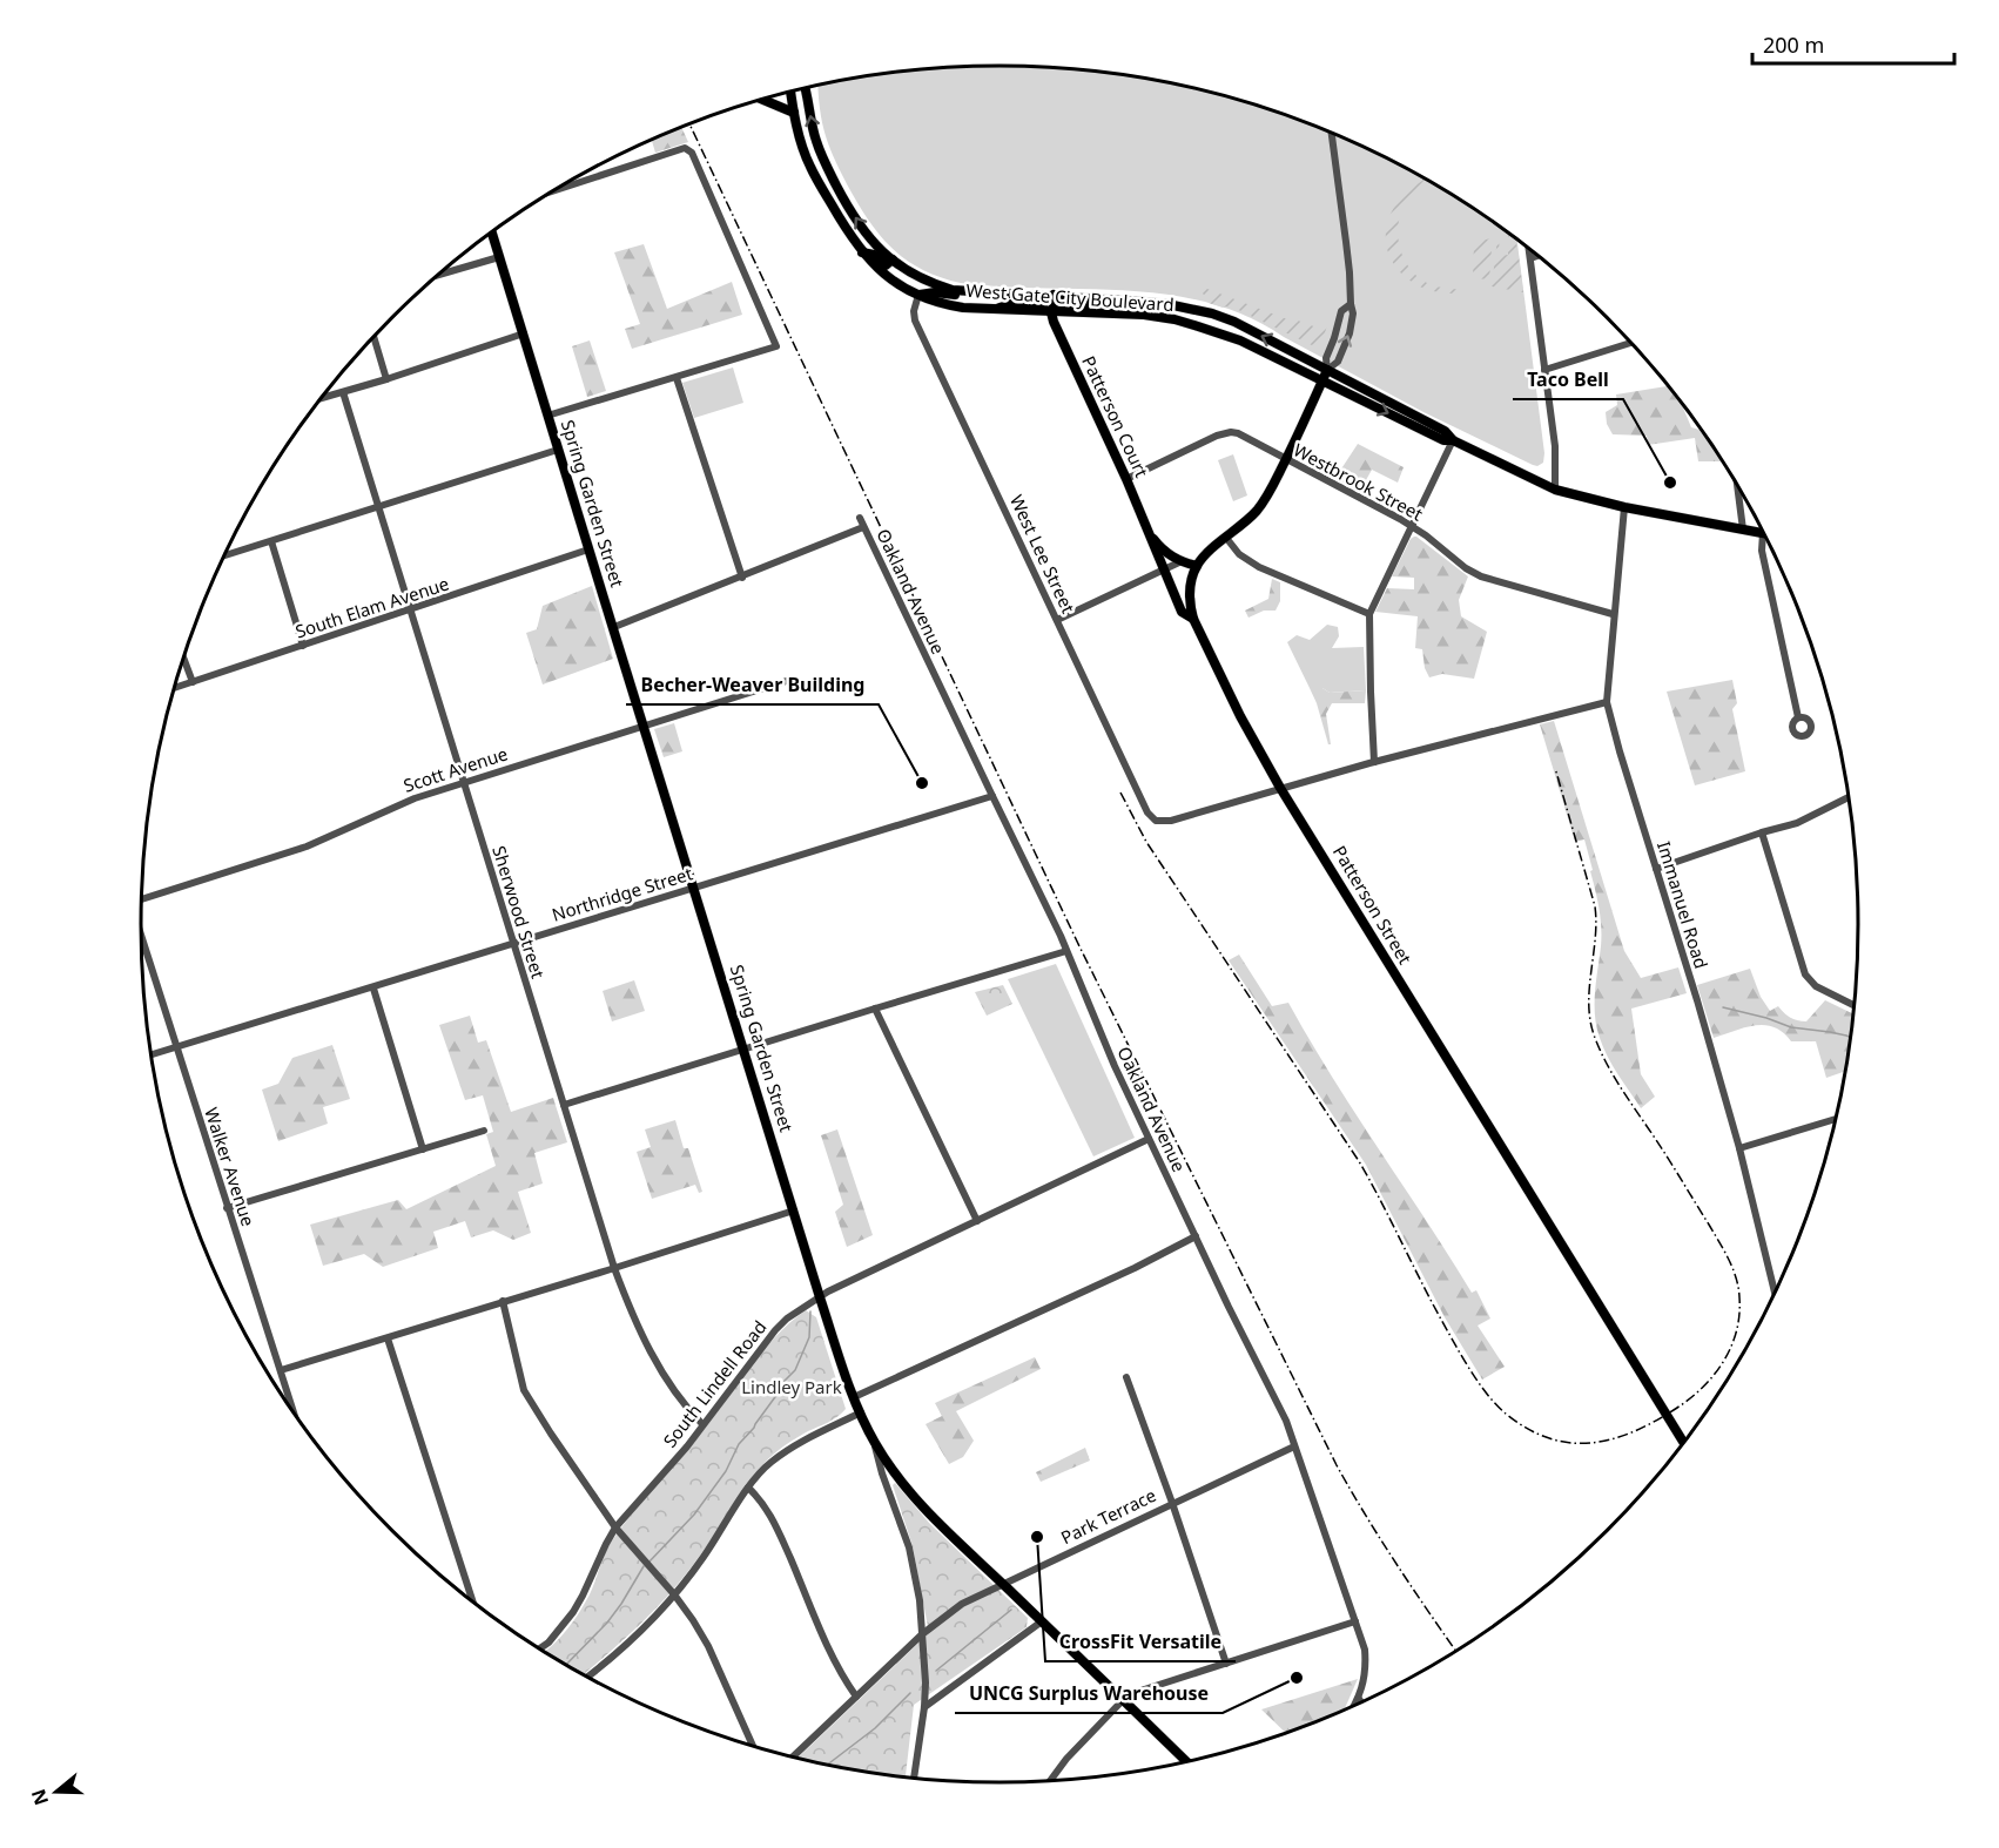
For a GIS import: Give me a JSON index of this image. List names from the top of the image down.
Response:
{
  "streets": {
    "main road": [
      "West Gate City Boulevard",
      "Patterson Court",
      "Spring Garden Street",
      "Patterson Street"
    ],
    "street": [
      "Westbrook Street",
      "West Lee Street",
      "Oakland Avenue",
      "South Elam Avenue",
      "Scott Avenue",
      "Northridge Street",
      "Immanuel Road",
      "Sherwood Street",
      "Walker Avenue",
      "South Lindell Road",
      "Park Terrace"
    ]
  },
  "crossings": [
    ["West Gate City Boulevard", "Patterson Court"],
    ["West Gate City Boulevard", "West Lee Street"],
    ["West Gate City Boulevard", "Immanuel Road"],
    ["Patterson Court", "Westbrook Street"],
    ["Patterson Court", "Patterson Street"],
    ["Westbrook Street", "Immanuel Road"],
    ["Spring Garden Street", "South Elam Avenue"],
    ["Spring Garden Street", "Scott Avenue"],
    ["Spring Garden Street", "Northridge Street"],
    ["Spring Garden Street", "South Lindell Road"],
    ["Spring Garden Street", "Park Terrace"],
    ["West Lee Street", "Patterson Street"],
    ["Oakland Avenue", "Northridge Street"],
    ["Oakland Avenue", "South Lindell Road"],
    ["Oakland Avenue", "Park Terrace"],
    ["South Elam Avenue", "Sherwood Street"],
    ["Scott Avenue", "Sherwood Street"],
    ["Northridge Street", "Sherwood Street"],
    ["Northridge Street", "Walker Avenue"],
    ["Sherwood Street", "South Lindell Road"]
  ],
  "parks": ["Lindley Park"],
  "places": [
    "Taco Bell",
    "Becher-Weaver Building",
    "CrossFit Versatile",
    "UNCG Surplus Warehouse"
  ],
  "scale_bar": "200 m",
  "north": "left"
}
